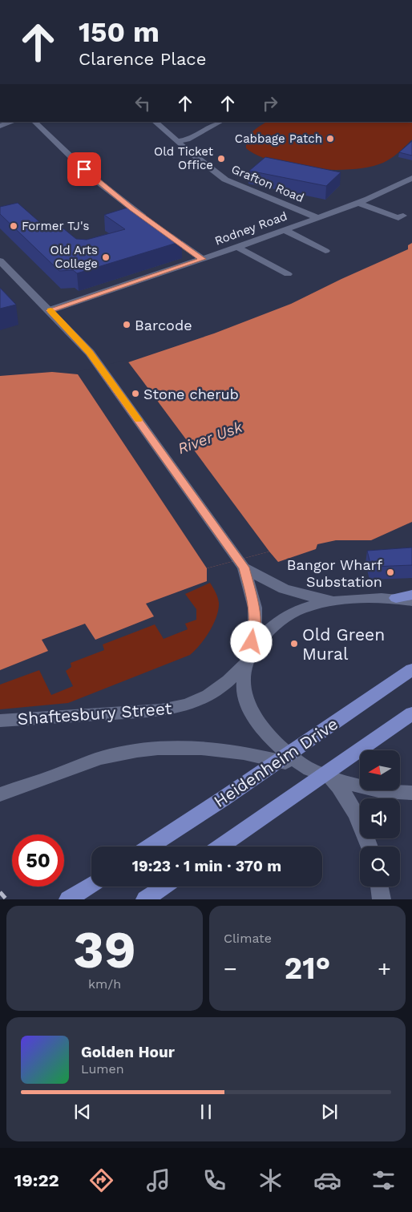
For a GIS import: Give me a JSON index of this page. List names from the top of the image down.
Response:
{
  "streets": {
    "main road": ["Heidenheim Drive"],
    "street": ["Grafton Road", "Rodney Road", "Shaftesbury Street"]
  },
  "crossings": [
    ["Grafton Road", "Rodney Road"]
  ],
  "water": ["River Usk"],
  "places": [
    "Cabbage Patch",
    "Old Ticket Office",
    "Former TJ's",
    "Old Arts College",
    "Barcode",
    "Stone cherub",
    "Bangor Wharf Substation",
    "Old Green Mural"
  ],
  "north": "left",
  "page": {
    "turn": ["150 m", "Clarence Place"],
    "limit": "50",
    "trip": "19:23 · 1 min · 370 m",
    "tile": [
      ["39", "km/h"],
      "Climate"
    ],
    "heat": ["−", "21°", "+"],
    "song": ["Golden Hour", "Lumen"],
    "tabs": "19:22"
  }
}
